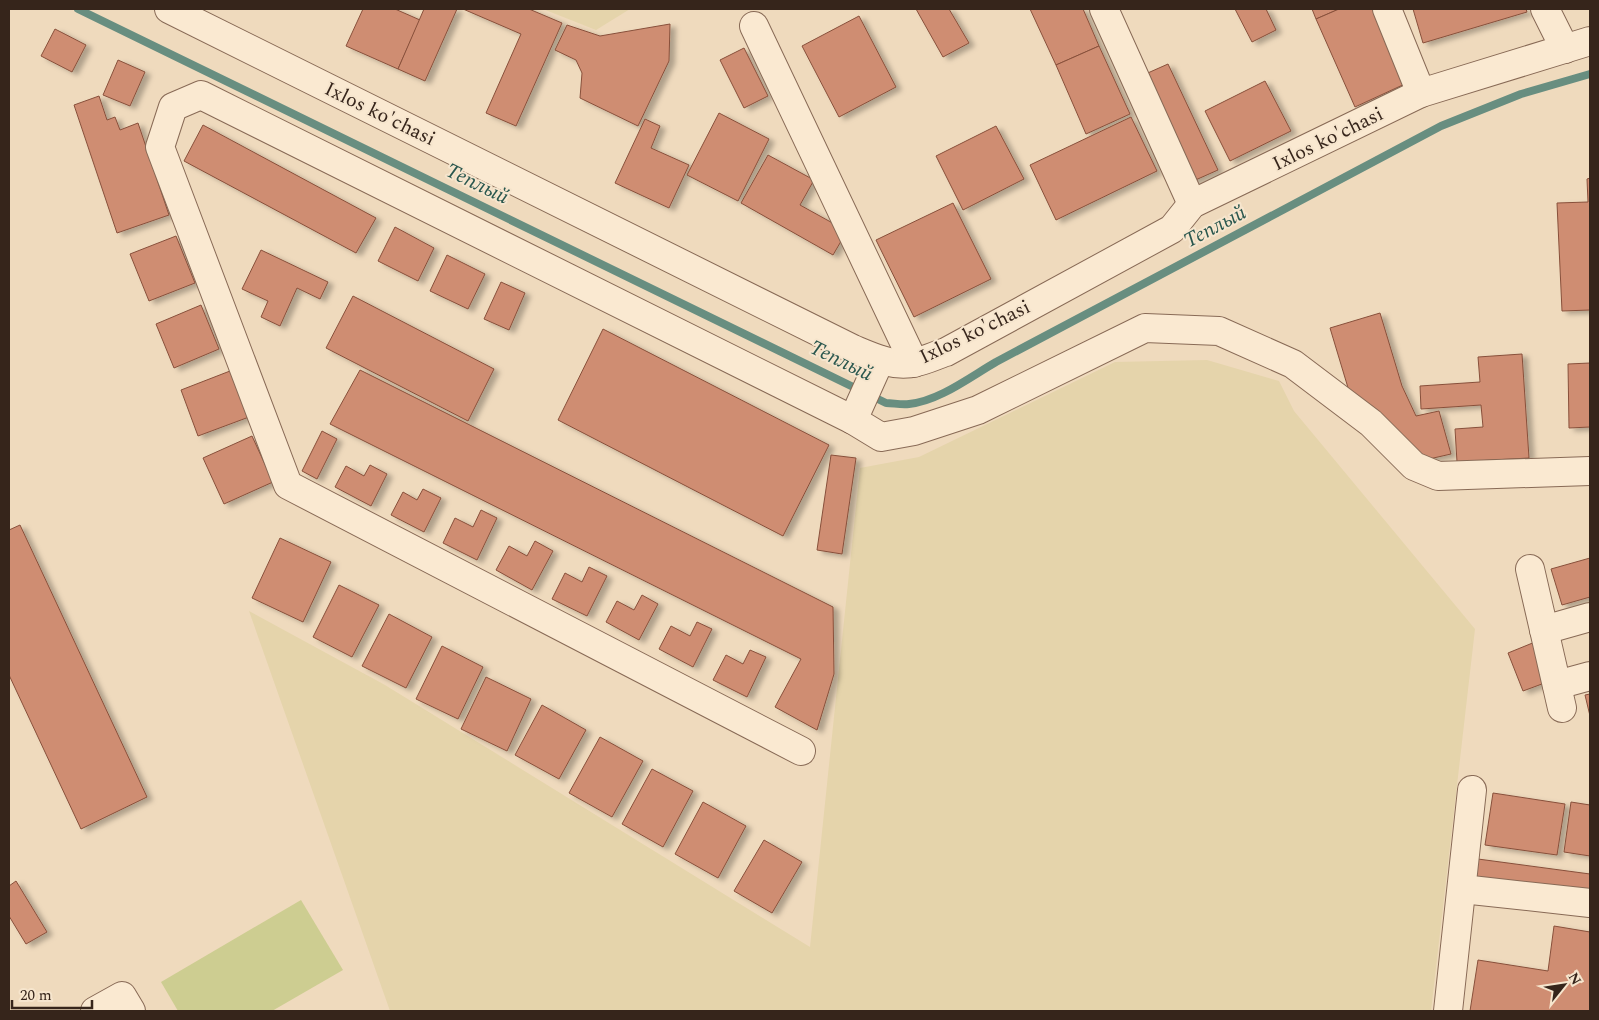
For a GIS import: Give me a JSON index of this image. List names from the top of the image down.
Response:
{
  "streets": {
    "street": ["Ixlos ko'chasi"]
  },
  "water": ["Теплый"],
  "scale_bar": "20 m",
  "north": "top right"
}
